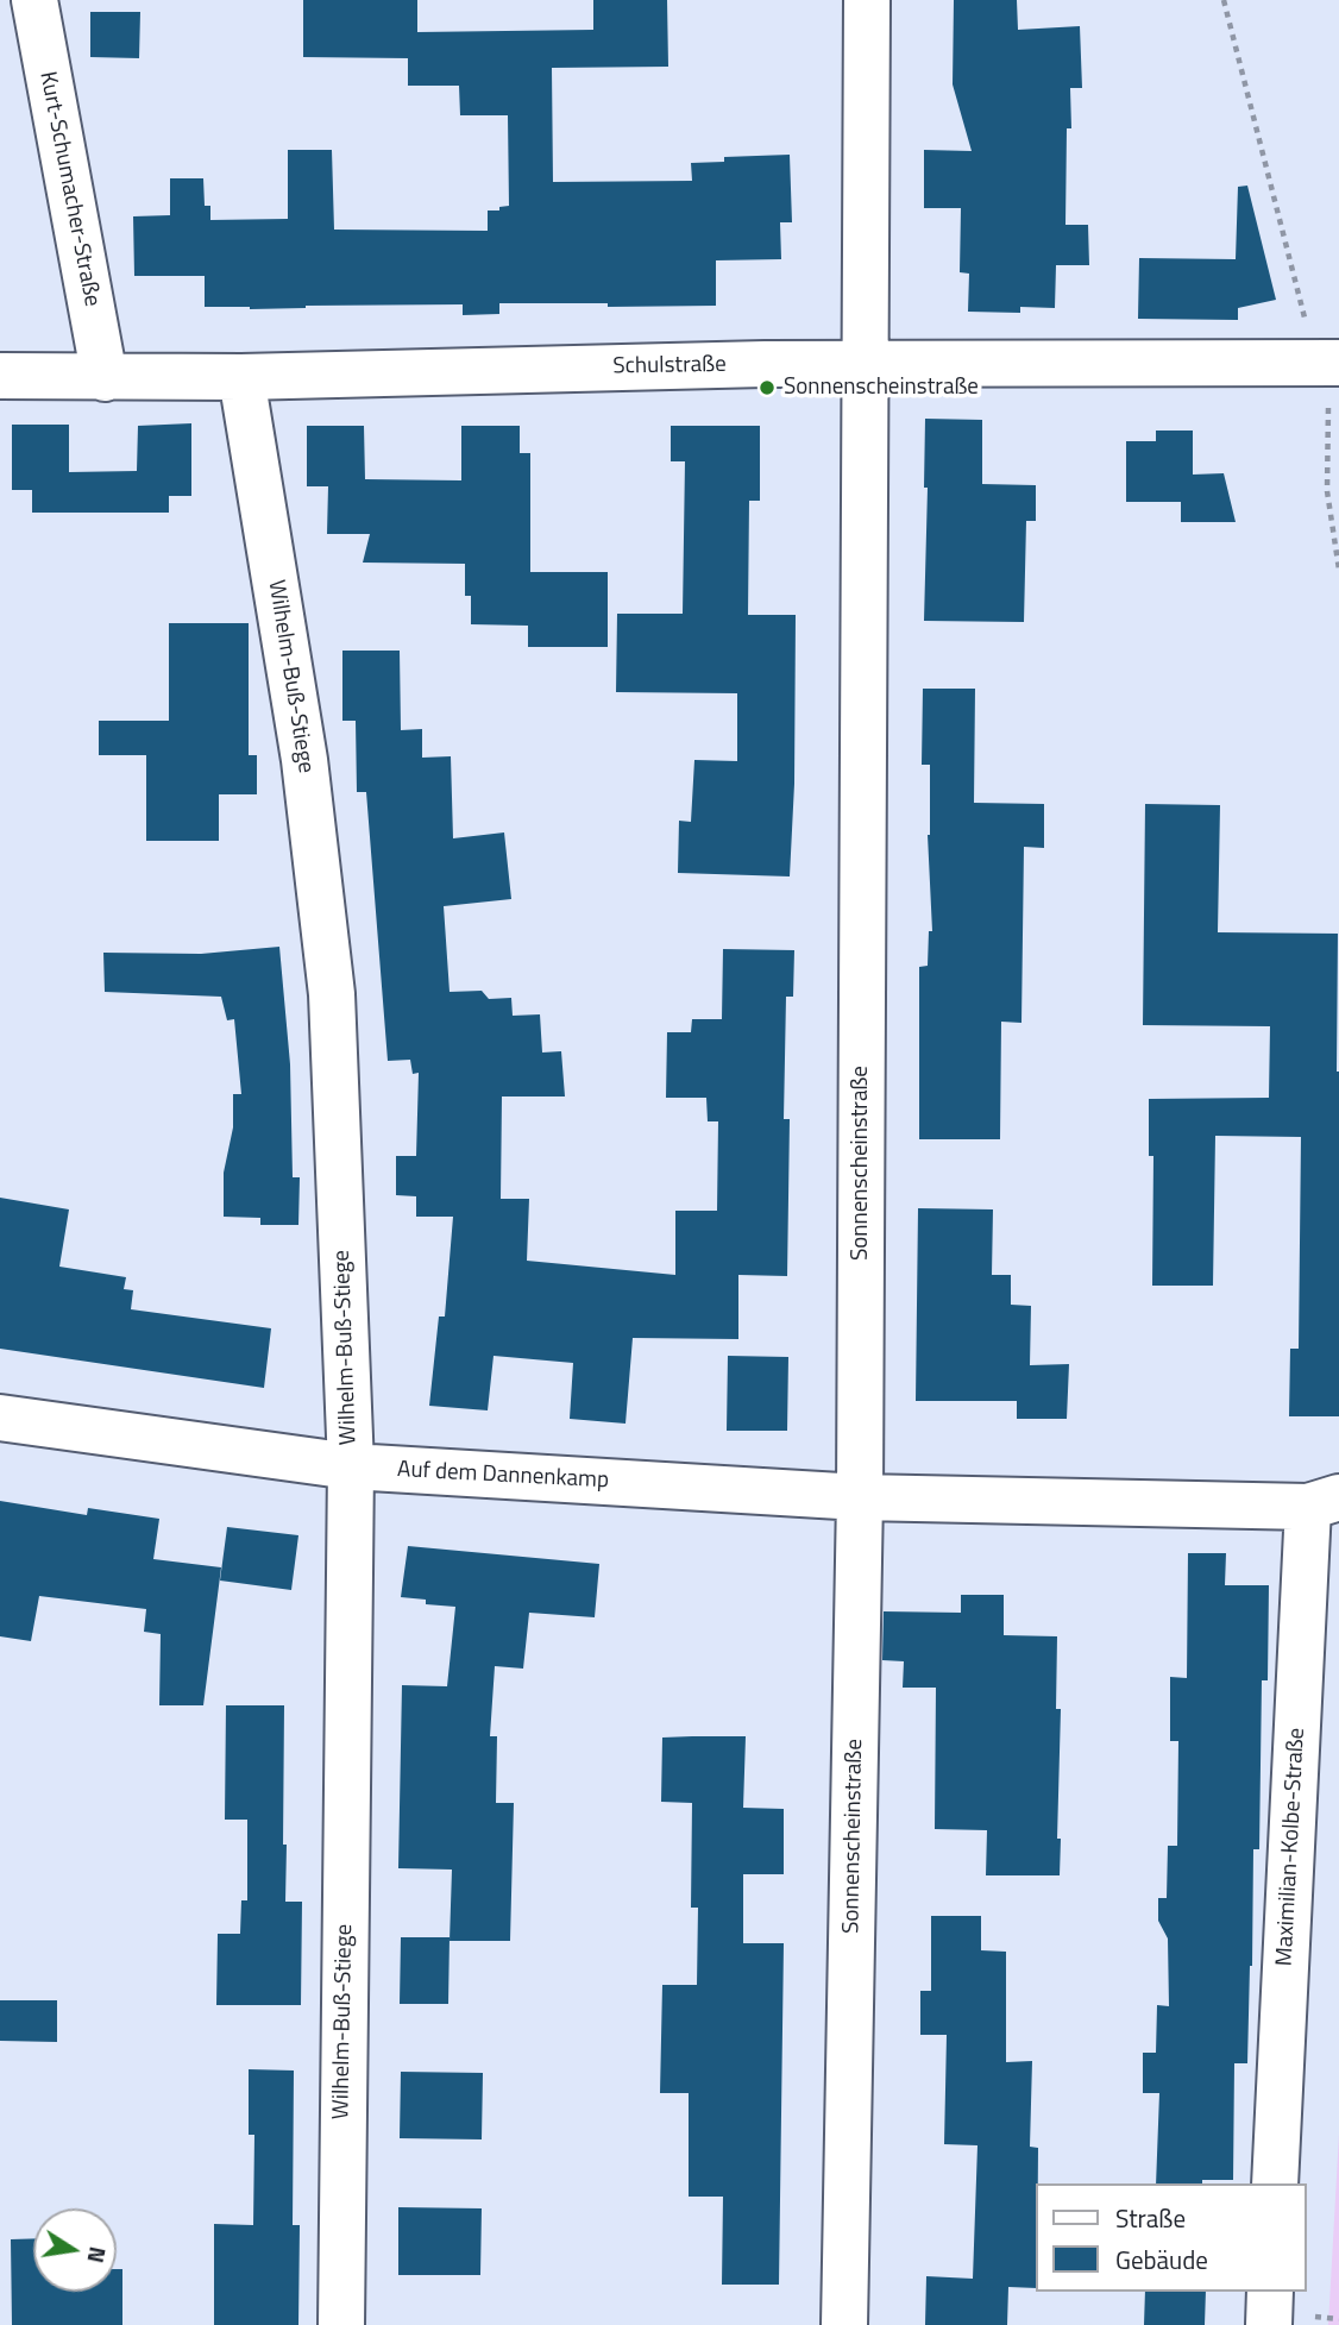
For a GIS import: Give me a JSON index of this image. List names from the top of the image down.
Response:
{
  "streets": {
    "street": [
      "Kurt-Schumacher-Straße",
      "Schulstraße",
      "Wilhelm-Buß-Stiege",
      "Sonnenscheinstraße",
      "Auf dem Dannenkamp",
      "Maximilian-Kolbe-Straße"
    ]
  },
  "crossings": [
    ["Kurt-Schumacher-Straße", "Schulstraße"],
    ["Schulstraße", "Wilhelm-Buß-Stiege"],
    ["Schulstraße", "Sonnenscheinstraße"],
    ["Wilhelm-Buß-Stiege", "Auf dem Dannenkamp"],
    ["Sonnenscheinstraße", "Auf dem Dannenkamp"],
    ["Sonnenscheinstraße", "Maximilian-Kolbe-Straße"],
    ["Auf dem Dannenkamp", "Maximilian-Kolbe-Straße"]
  ],
  "places": ["Sonnenscheinstraße"],
  "legend": ["Straße", "Gebäude"],
  "north": "right"
}
